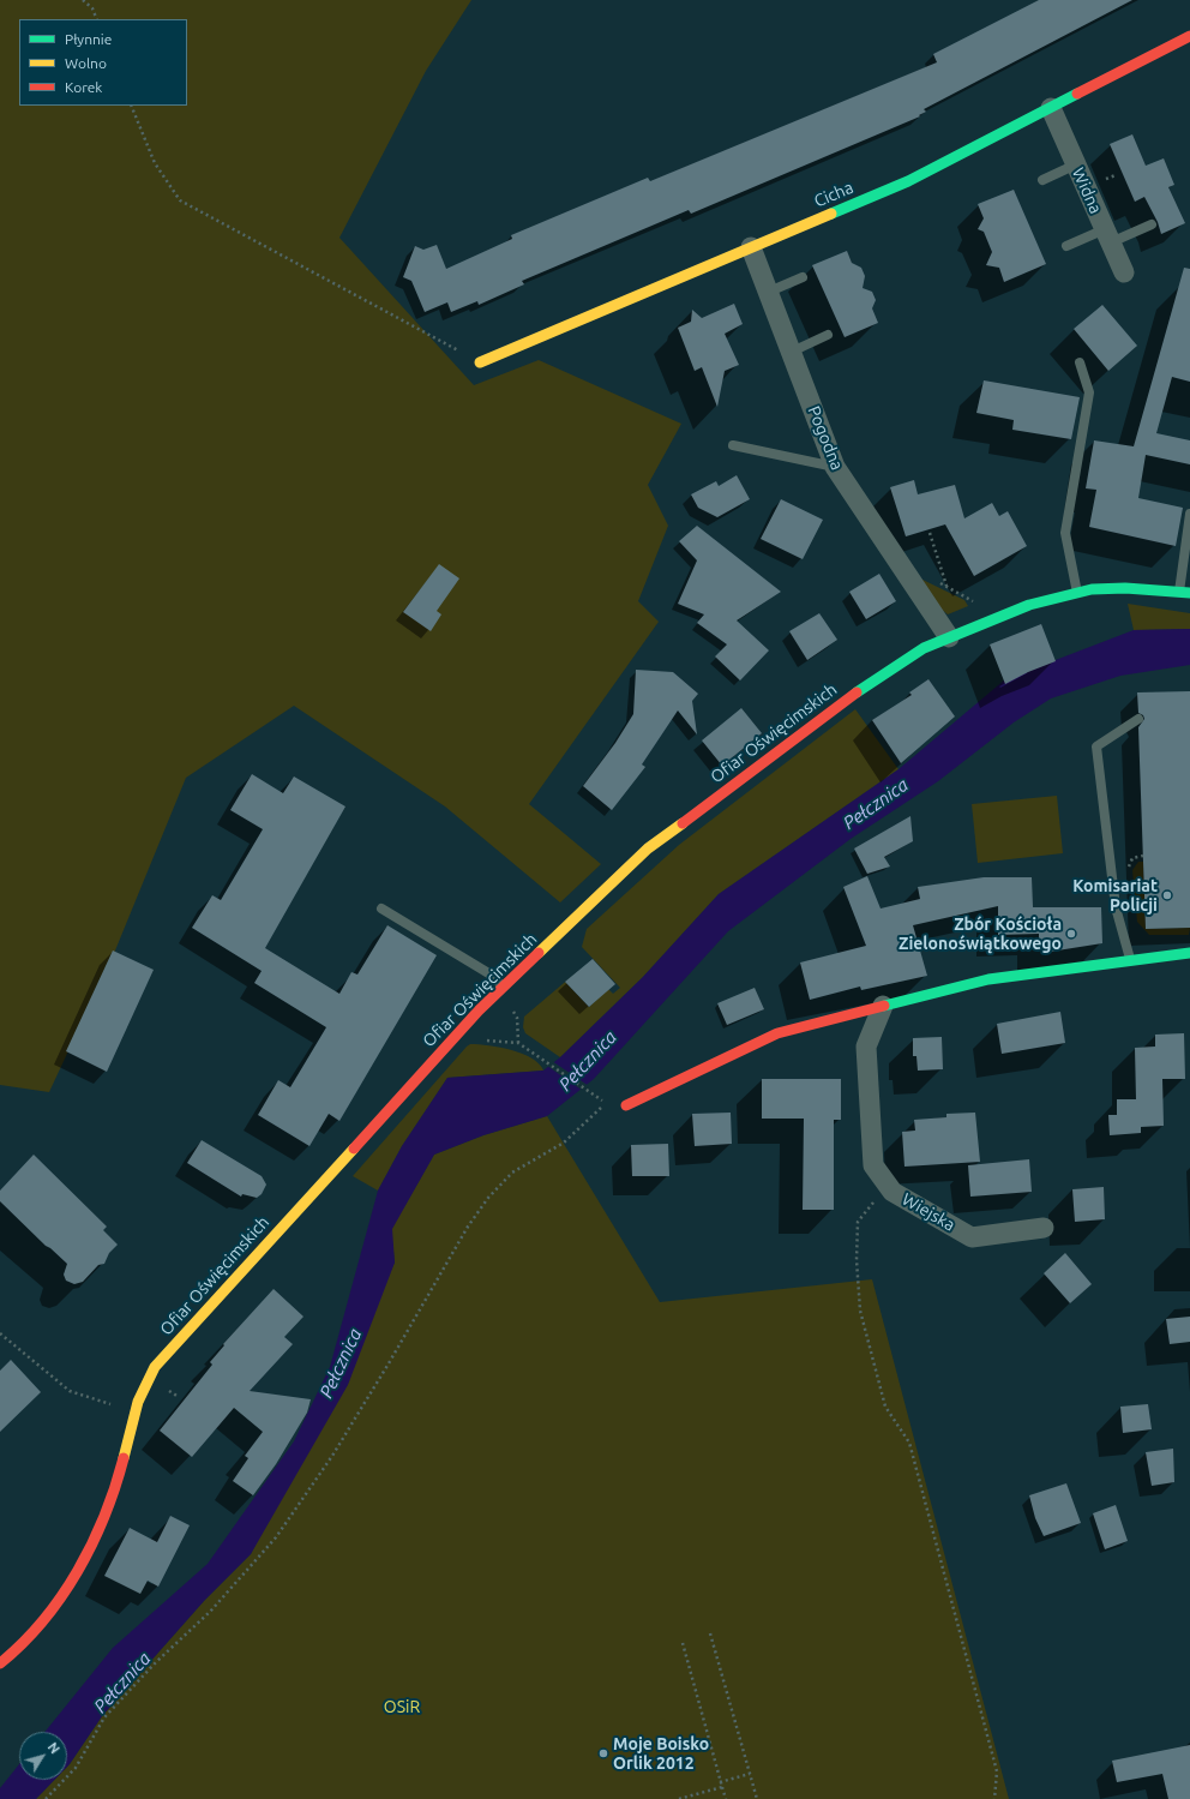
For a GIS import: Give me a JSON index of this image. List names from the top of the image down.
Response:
{
  "streets": {
    "street": [
      "Widna",
      "Cicha",
      "Pogodna",
      "Ofiar Oświęcimskich",
      "Wiejska"
    ]
  },
  "crossings": [
    ["Widna", "Cicha"],
    ["Cicha", "Pogodna"],
    ["Pogodna", "Ofiar Oświęcimskich"]
  ],
  "water": ["Pełcznica"],
  "parks": ["OSiR"],
  "places": ["Komisariat Policji", "Zbór Kościoła Zielonoświątkowego", "Moje Boisko Orlik 2012"],
  "legend": ["Płynnie", "Wolno", "Korek"],
  "north": "top right"
}
